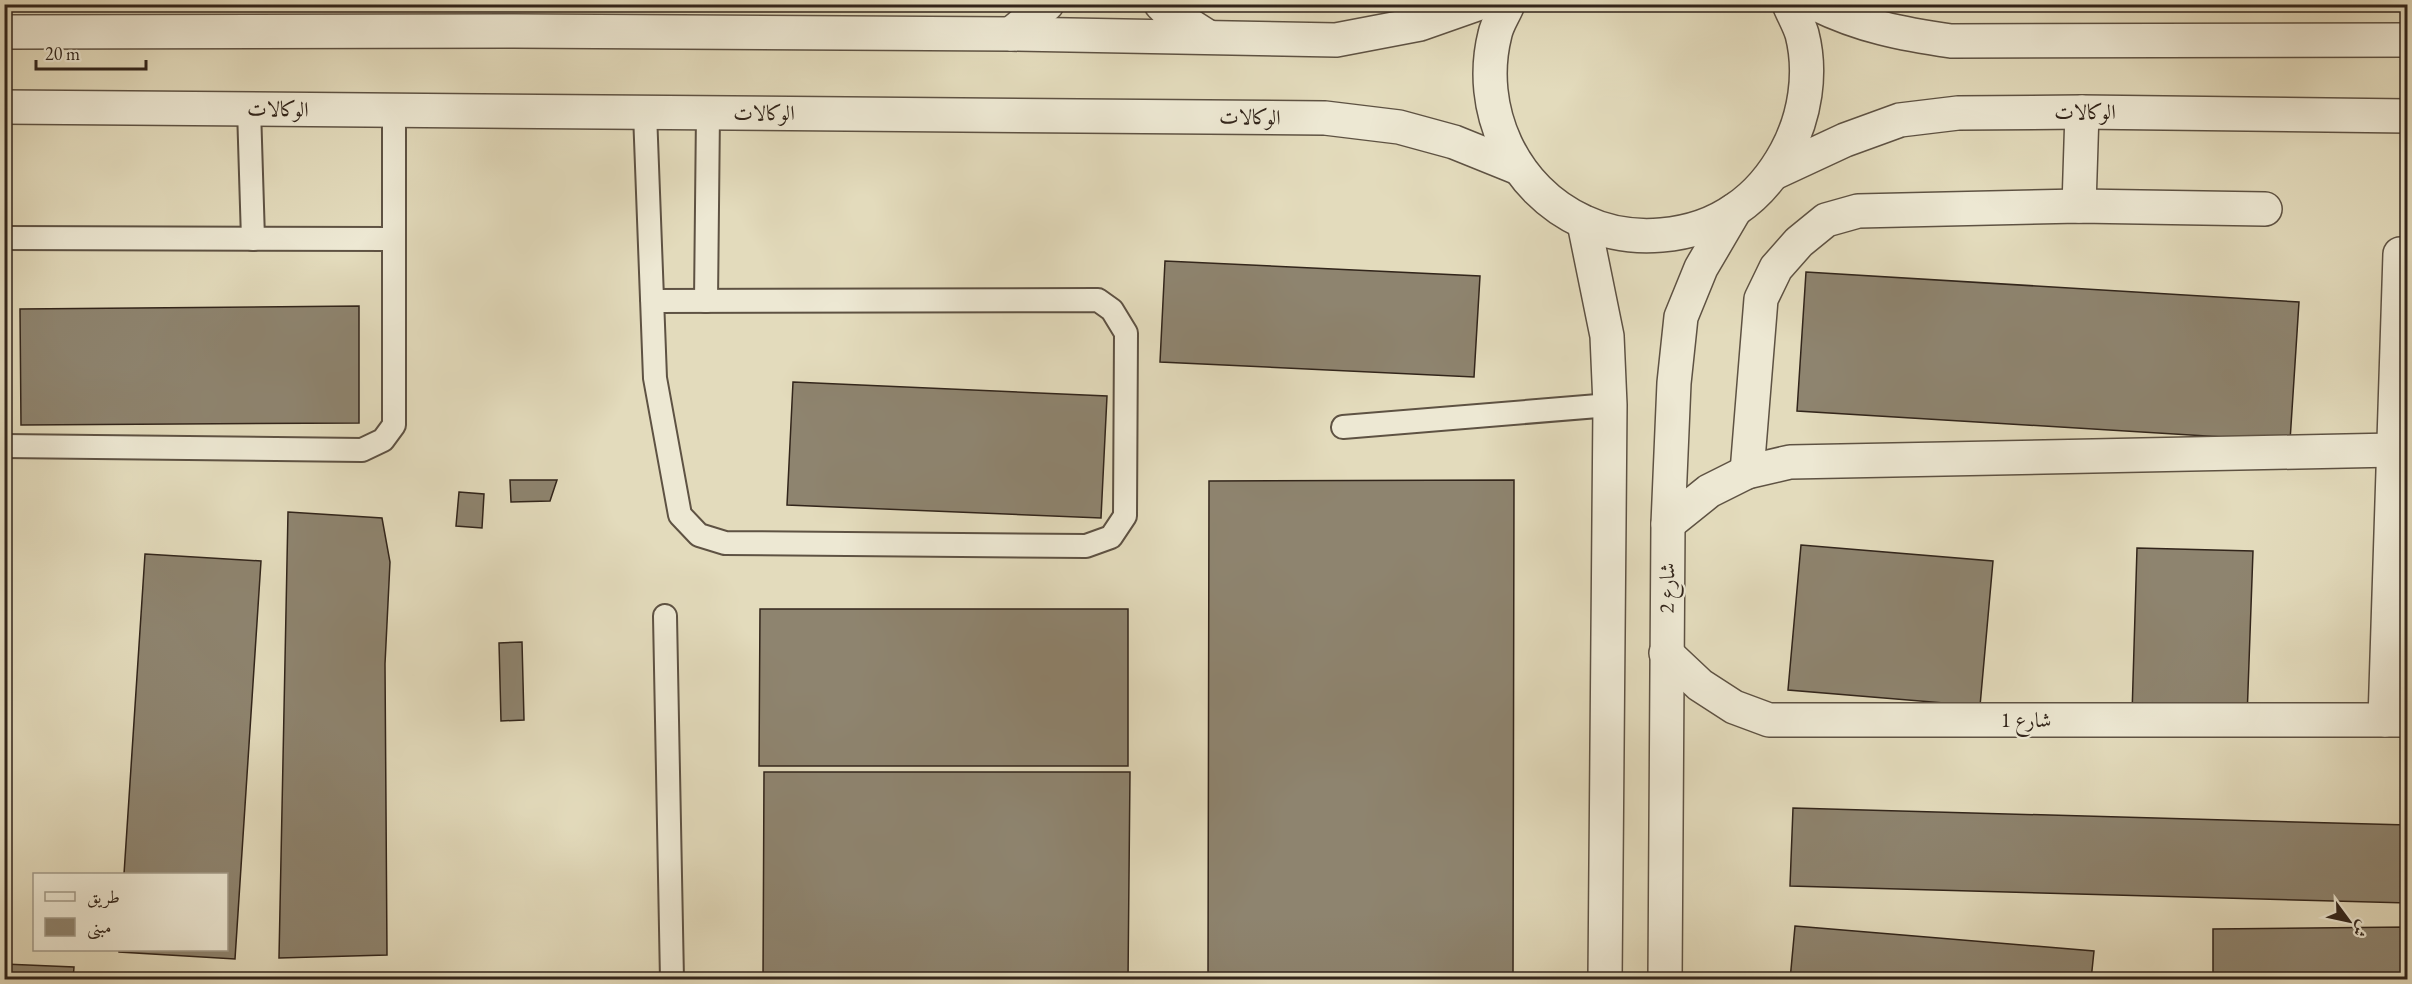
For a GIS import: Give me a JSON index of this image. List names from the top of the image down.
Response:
{
  "streets": {
    "street": ["الوكالات", "شارع 2", "شارع 1"]
  },
  "crossings": [
    ["شارع 2", "شارع 1"]
  ],
  "legend": ["طريق", "مبنى"],
  "scale_bar": "20 m",
  "north": "bottom right"
}
